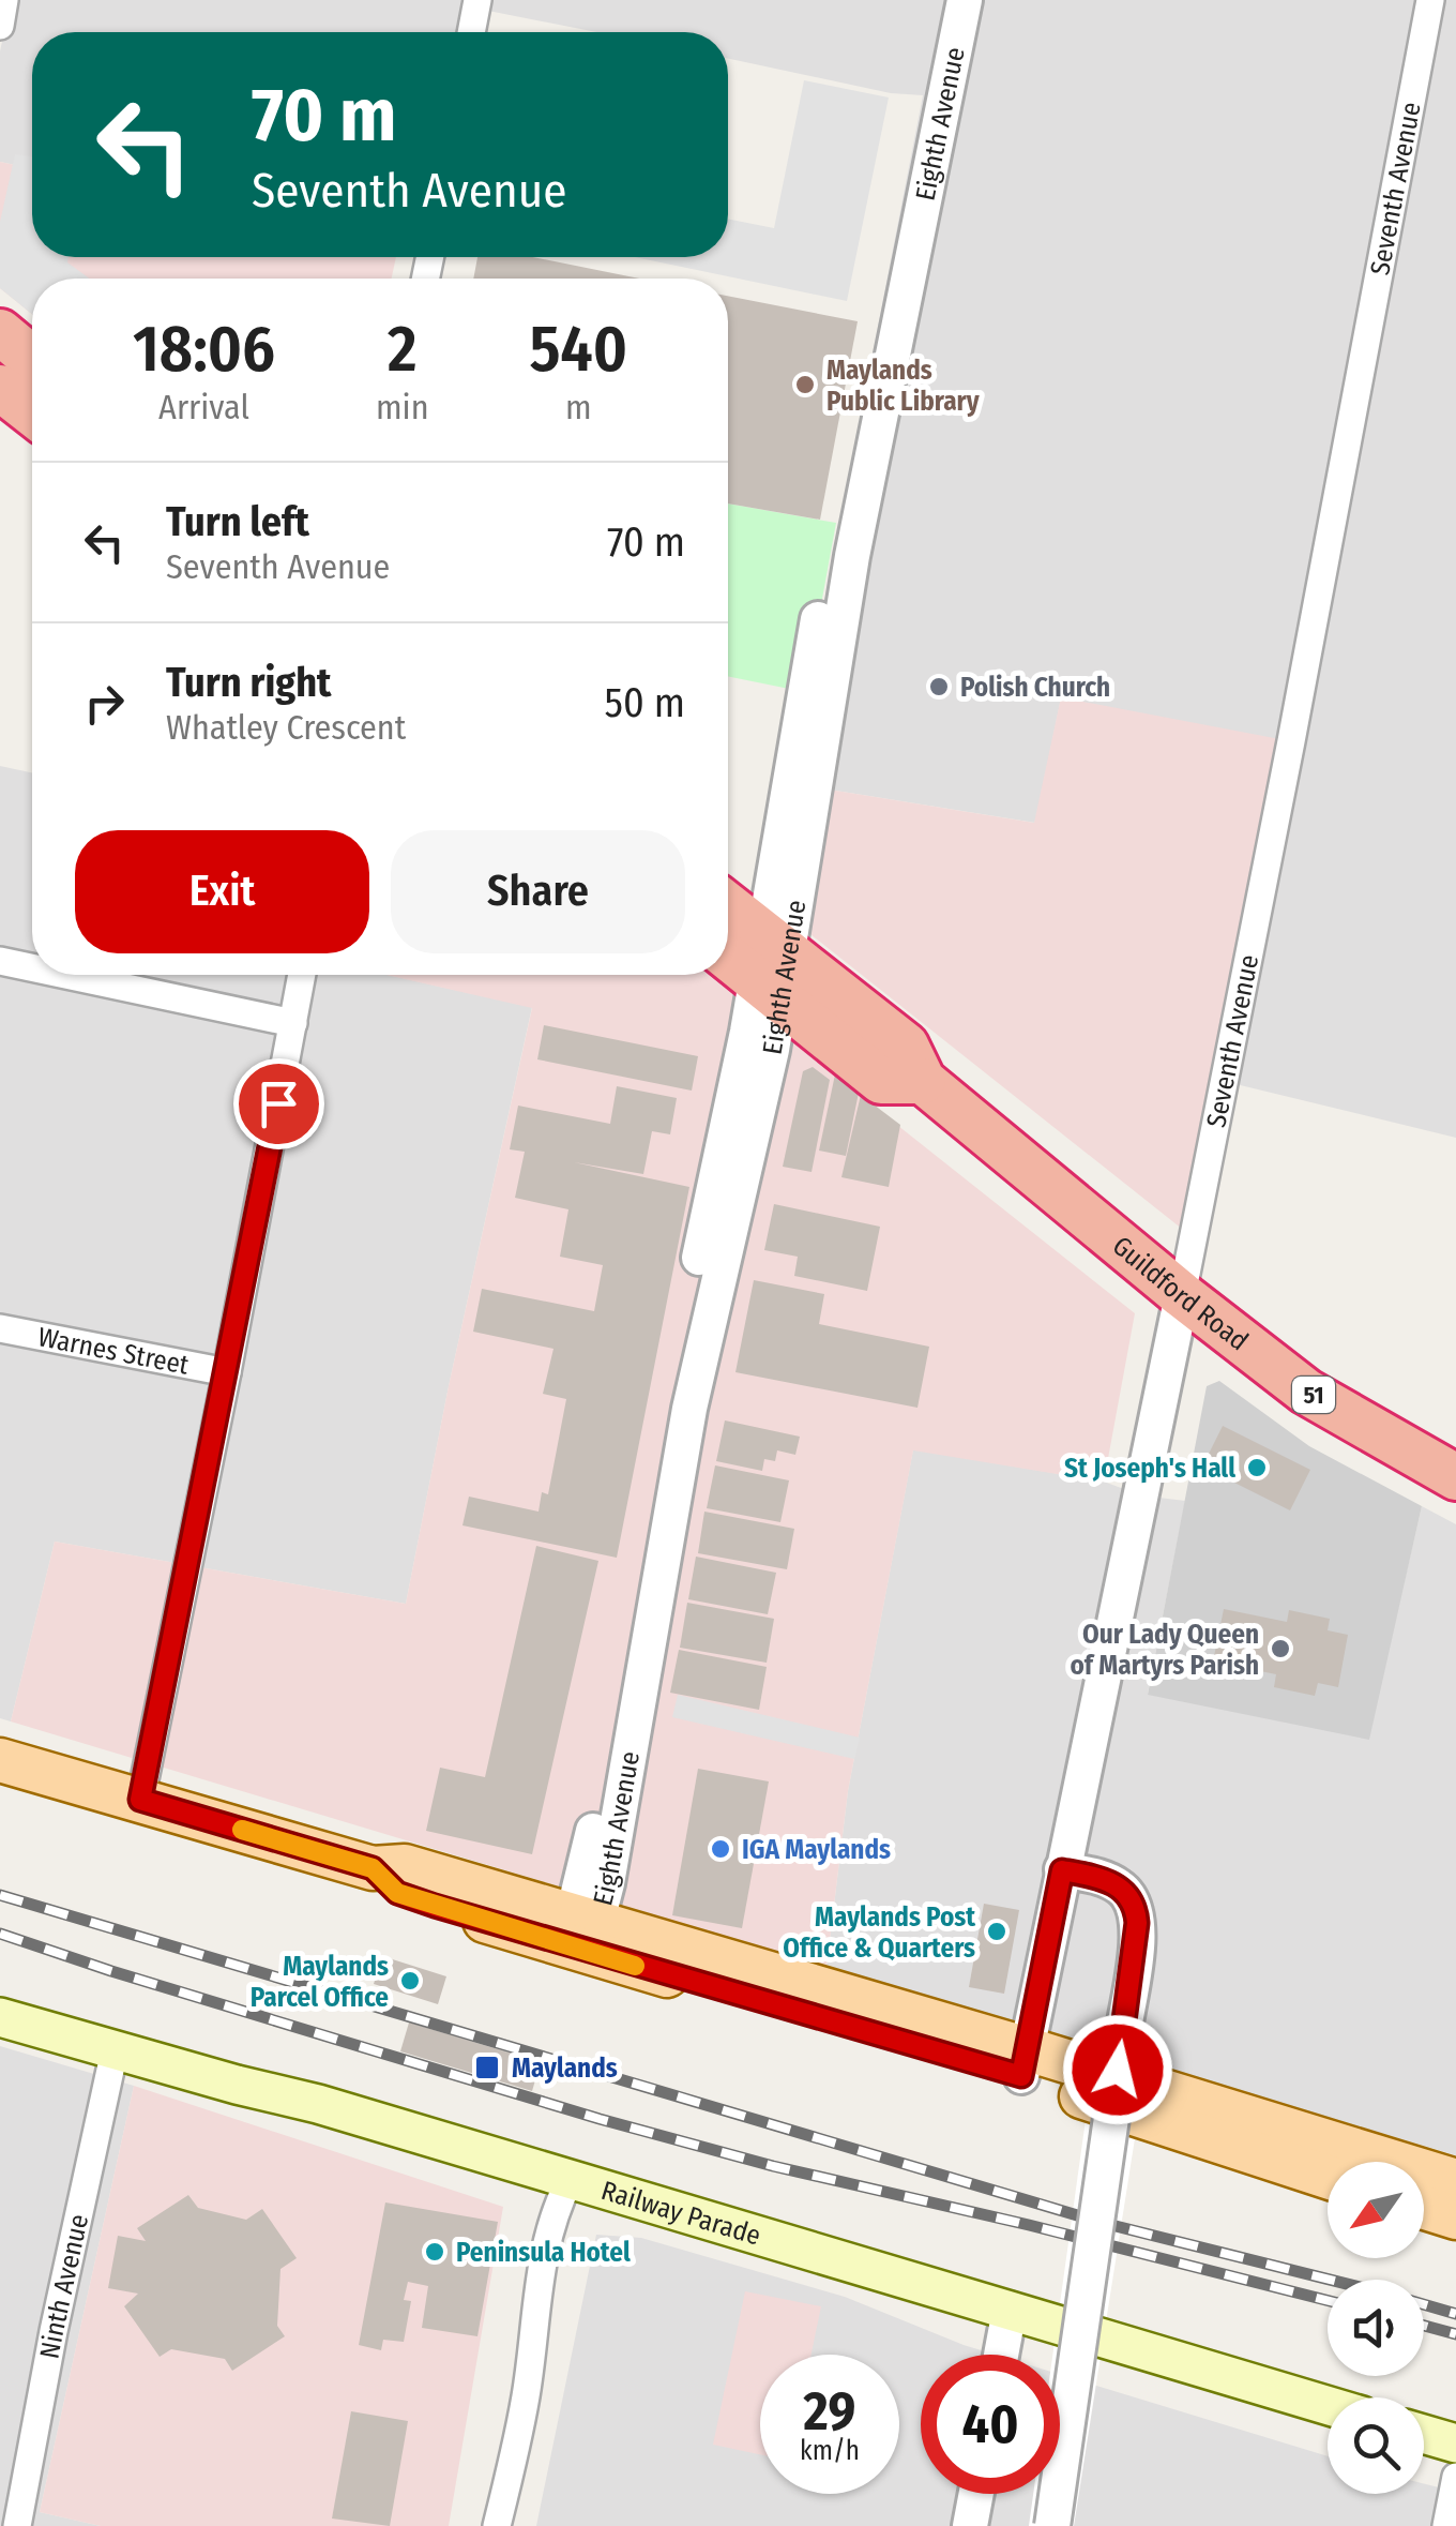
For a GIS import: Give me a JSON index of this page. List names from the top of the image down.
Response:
{
  "streets": {
    "highway": ["Guildford Road", "51"],
    "main road": ["Railway Parade"],
    "street": [
      "Eighth Avenue",
      "Seventh Avenue",
      "Warnes Street",
      "Ninth Avenue"
    ]
  },
  "crossings": [
    ["Eighth Avenue", "Guildford Road"],
    ["Seventh Avenue", "Guildford Road"],
    ["Railway Parade", "Ninth Avenue"]
  ],
  "places": {
    "other": [
      "Maylands Public Library",
      "Polish Church",
      "St Joseph's Hall",
      "Our Lady Queen of Martyrs Parish",
      "IGA Maylands",
      "Maylands Post Office & Quarters",
      "Maylands Parcel Office",
      "Peninsula Hotel"
    ],
    "transit": ["Maylands"]
  },
  "north": "bottom left",
  "page": {
    "turn": ["70 m", "Seventh Avenue"],
    "eta": [
      "18:06",
      "Arrival",
      "2",
      "min",
      "540",
      "m"
    ],
    "list": [
      {
        "name": "Turn left",
        "note": "Seventh Avenue",
        "value": "70 m"
      },
      {
        "name": "Turn right",
        "note": "Whatley Crescent",
        "value": "50 m"
      }
    ],
    "buttons": ["Exit", "Share"],
    "speed": "29 km/h",
    "limit": "40"
  }
}
